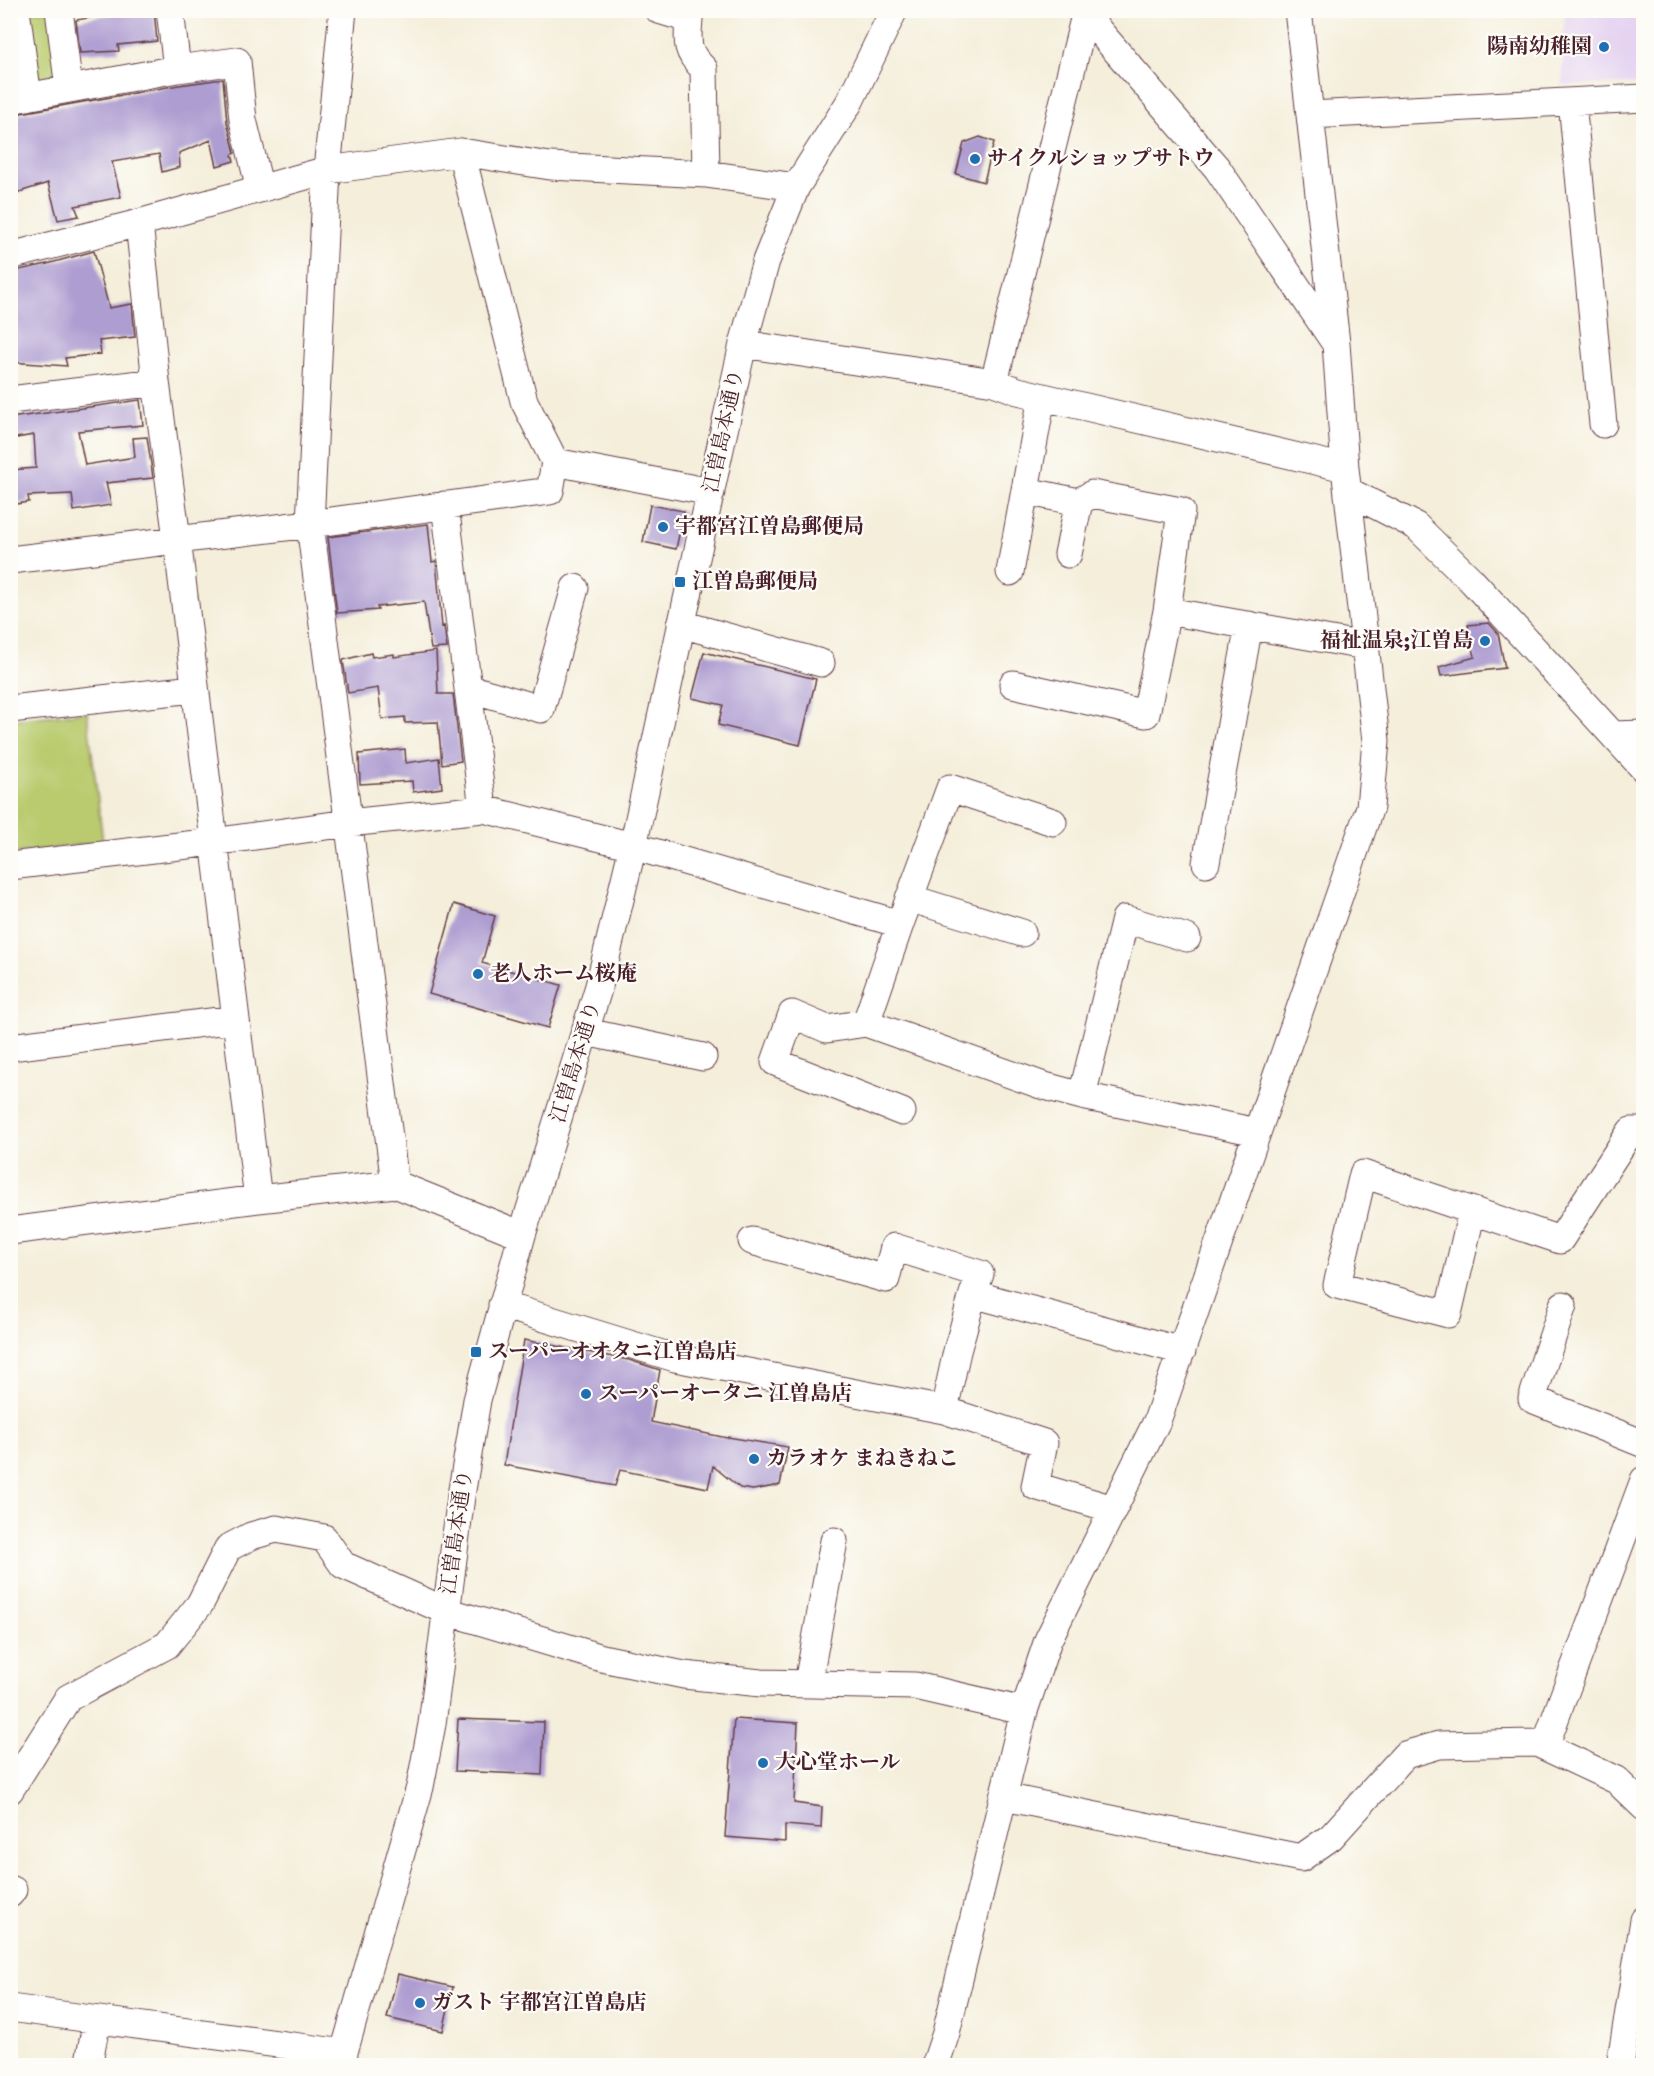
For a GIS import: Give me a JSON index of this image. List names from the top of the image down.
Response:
{
  "streets": {
    "street": ["江曽島本通り"]
  },
  "places": {
    "other": [
      "陽南幼稚園",
      "サイクルショップサトウ",
      "宇都宮江曽島郵便局",
      "福祉温泉;江曽島",
      "老人ホーム桜庵",
      "スーパーオータニ 江曽島店",
      "カラオケ まねきねこ",
      "大心堂ホール",
      "ガスト 宇都宮江曽島店"
    ],
    "transit": ["江曽島郵便局", "スーパーオオタニ江曽島店"]
  }
}
